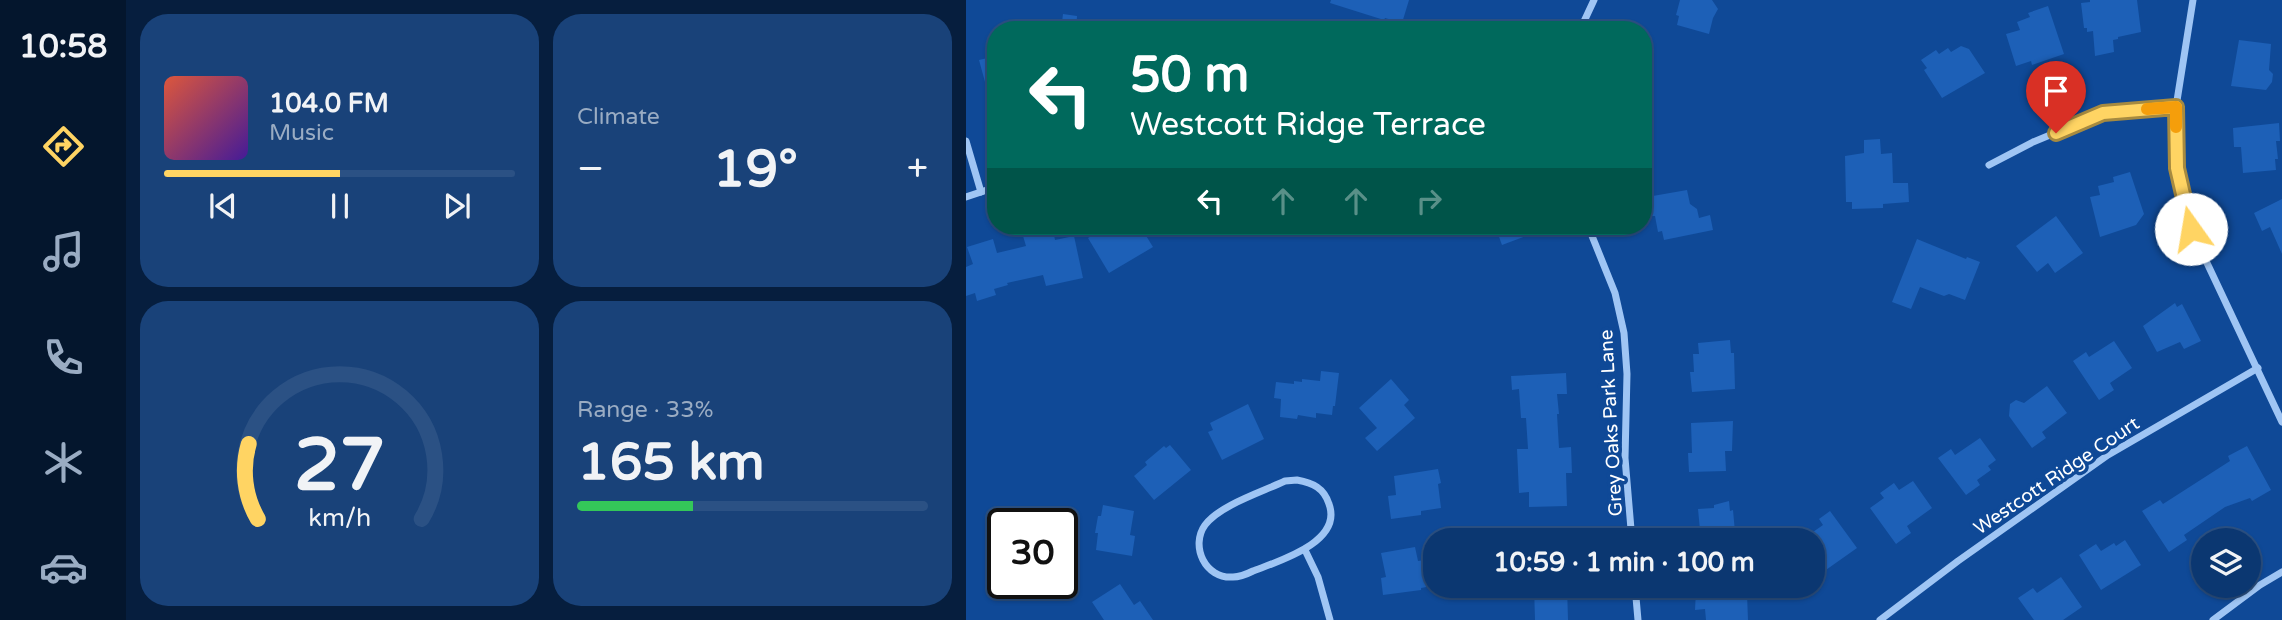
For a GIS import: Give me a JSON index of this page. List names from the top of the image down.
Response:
{
  "streets": {
    "street": ["Grey Oaks Park Lane", "Westcott Ridge Court"]
  },
  "page": {
    "tabs": "10:58",
    "tile": [
      "Climate",
      ["Range · 33%", "165 km"]
    ],
    "turn": ["50 m", "Westcott Ridge Terrace"],
    "song": ["104.0 FM", "Music"],
    "heat": ["−", "19°", "+"],
    "limit": "30",
    "trip": "10:59 · 1 min · 100 m",
    "gauge": ["27", "km/h"]
  }
}
